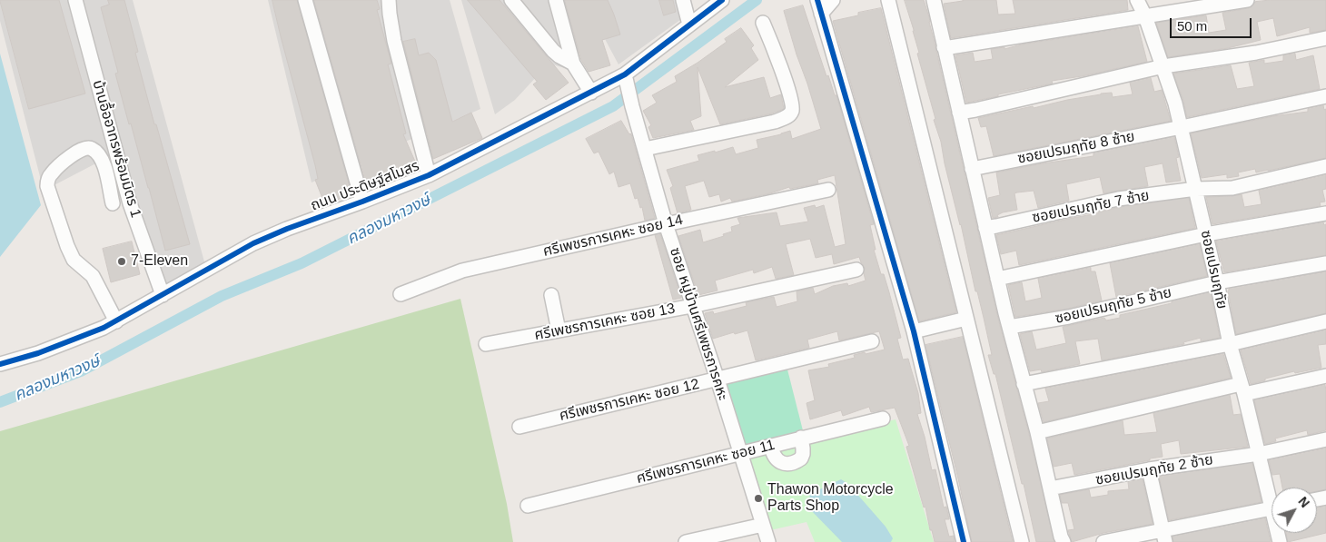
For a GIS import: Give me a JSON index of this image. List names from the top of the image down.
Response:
{
  "streets": {
    "street": [
      "ซอยเปรมฤทัย 8 ซ้าย",
      "บ้านอื้ออาทรพร้อมมิตร 1",
      "ถนน ประดิษฐ์สโมสร",
      "ซอยเปรมฤทัย 7 ซ้าย",
      "ศรีเพชรการเคหะ ซอย 14",
      "ซอยเปรมฤทัย",
      "ซอยเปรมฤทัย 5 ซ้าย",
      "ศรีเพชรการเคหะ ซอย 13",
      "ซอย หมู่บ้านศรีเพชรการคหะ",
      "ศรีเพชรการเคหะ ซอย 12",
      "ศรีเพชรการเคหะ ซอย 11",
      "ซอยเปรมฤทัย 2 ซ้าย"
    ]
  },
  "crossings": [
    ["ซอยเปรมฤทัย 8 ซ้าย", "ซอยเปรมฤทัย"],
    ["บ้านอื้ออาทรพร้อมมิตร 1", "ถนน ประดิษฐ์สโมสร"],
    ["ถนน ประดิษฐ์สโมสร", "ซอย หมู่บ้านศรีเพชรการคหะ"],
    ["ซอยเปรมฤทัย 7 ซ้าย", "ซอยเปรมฤทัย"],
    ["ศรีเพชรการเคหะ ซอย 14", "ซอย หมู่บ้านศรีเพชรการคหะ"],
    ["ซอยเปรมฤทัย", "ซอยเปรมฤทัย 5 ซ้าย"],
    ["ซอยเปรมฤทัย", "ซอยเปรมฤทัย 2 ซ้าย"],
    ["ศรีเพชรการเคหะ ซอย 13", "ซอย หมู่บ้านศรีเพชรการคหะ"],
    ["ซอย หมู่บ้านศรีเพชรการคหะ", "ศรีเพชรการเคหะ ซอย 12"],
    ["ซอย หมู่บ้านศรีเพชรการคหะ", "ศรีเพชรการเคหะ ซอย 11"]
  ],
  "water": ["คลองมหาวงษ์"],
  "places": ["7-Eleven", "Thawon Motorcycle Parts Shop"],
  "scale_bar": "50 m",
  "north": "top right"
}
